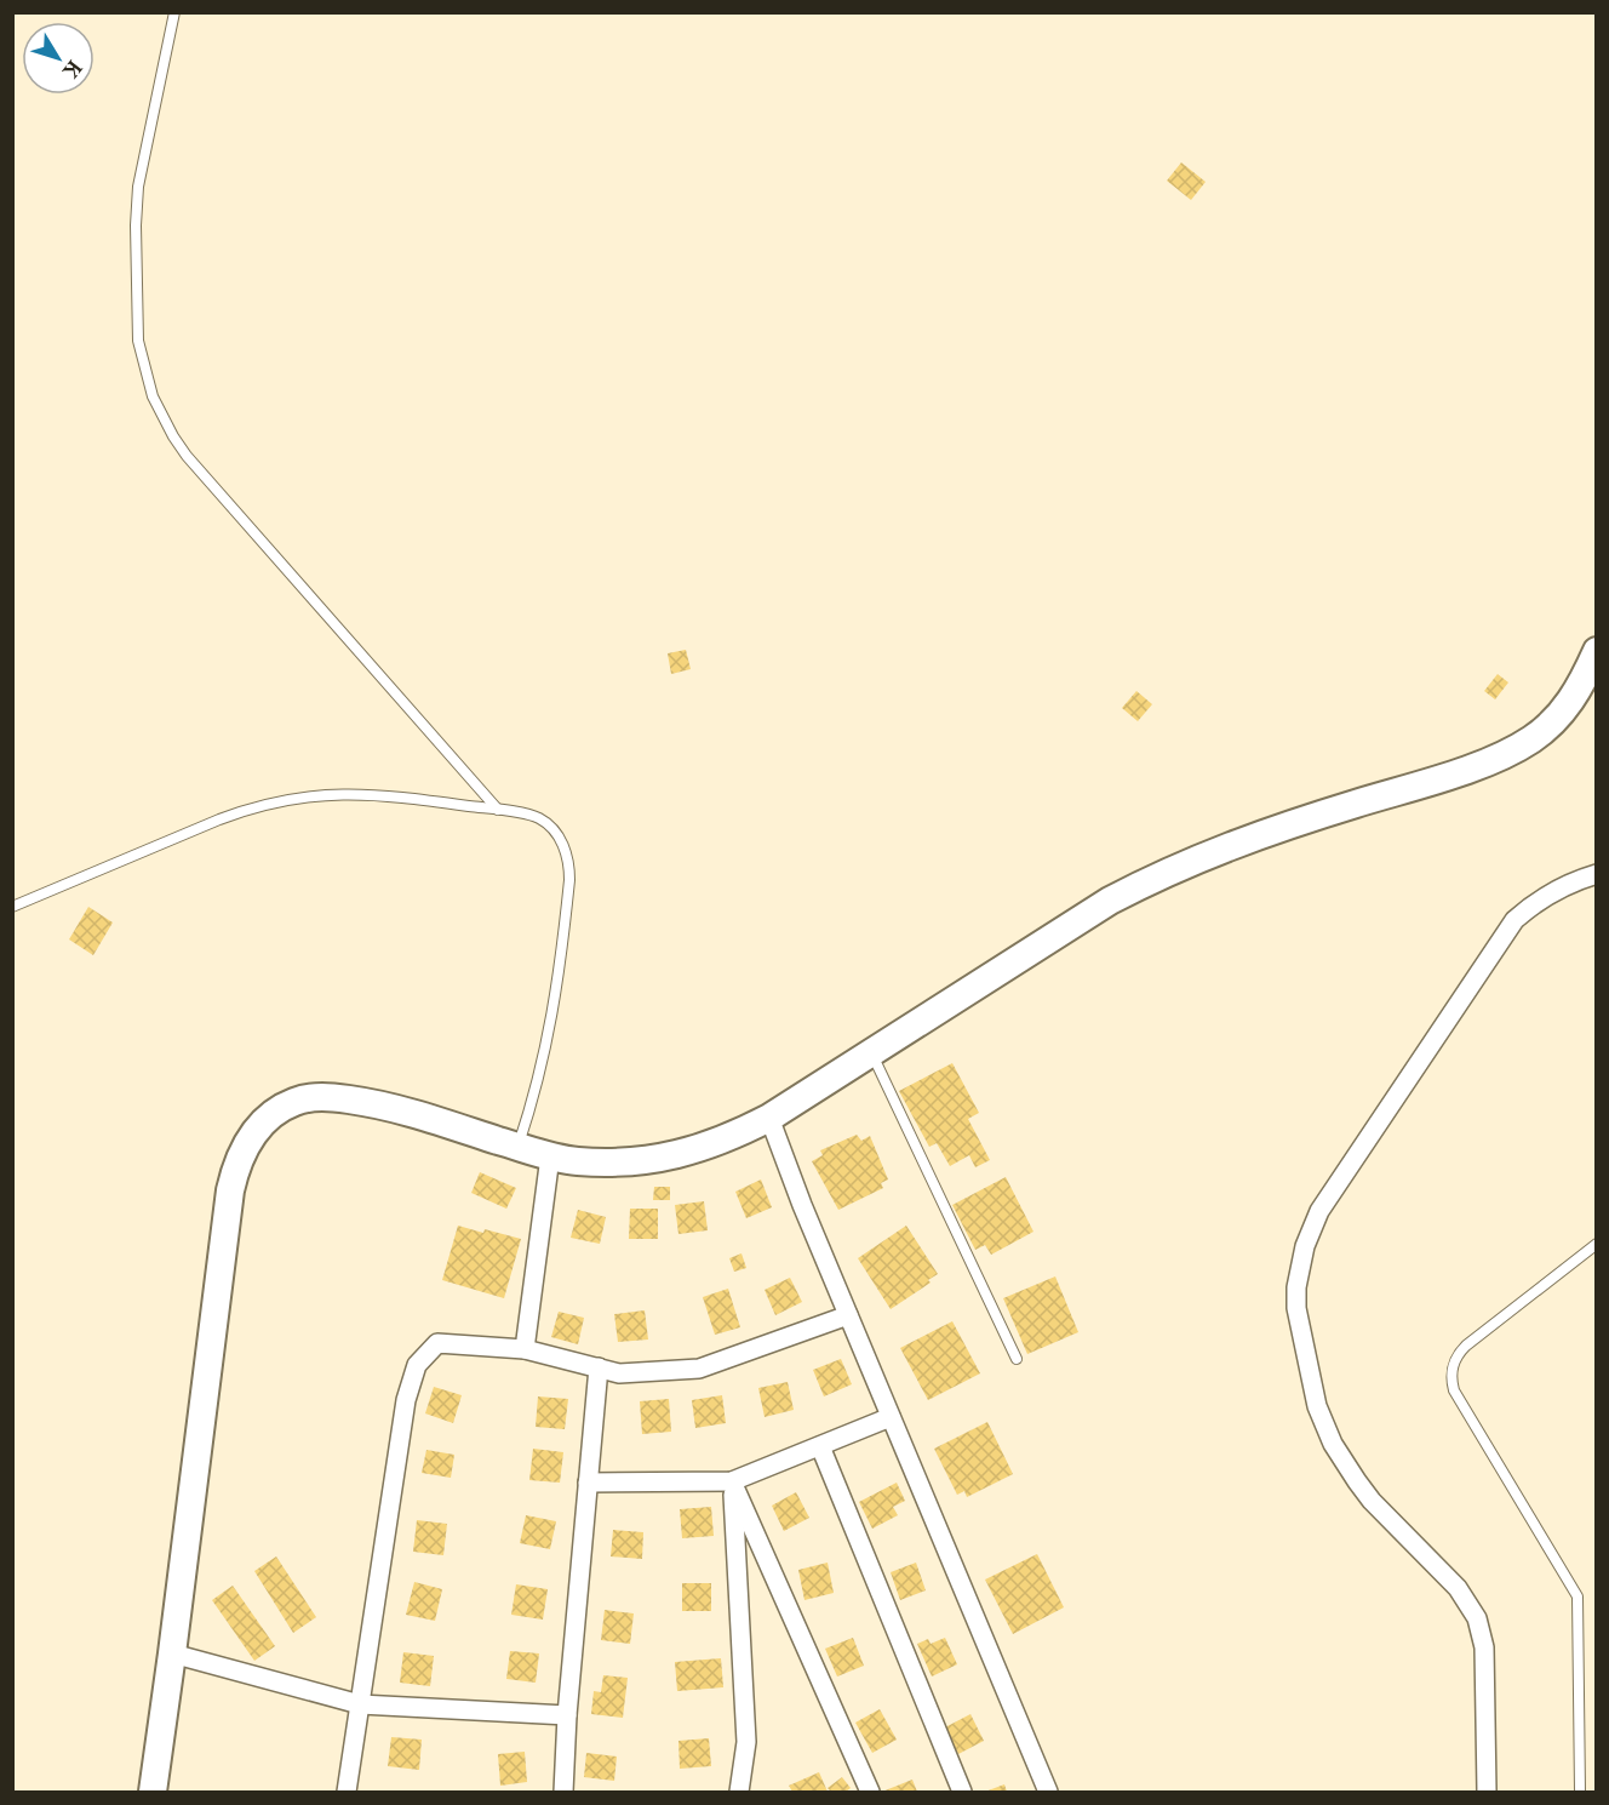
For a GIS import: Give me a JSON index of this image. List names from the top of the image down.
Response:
{
  "north": "bottom right"
}
